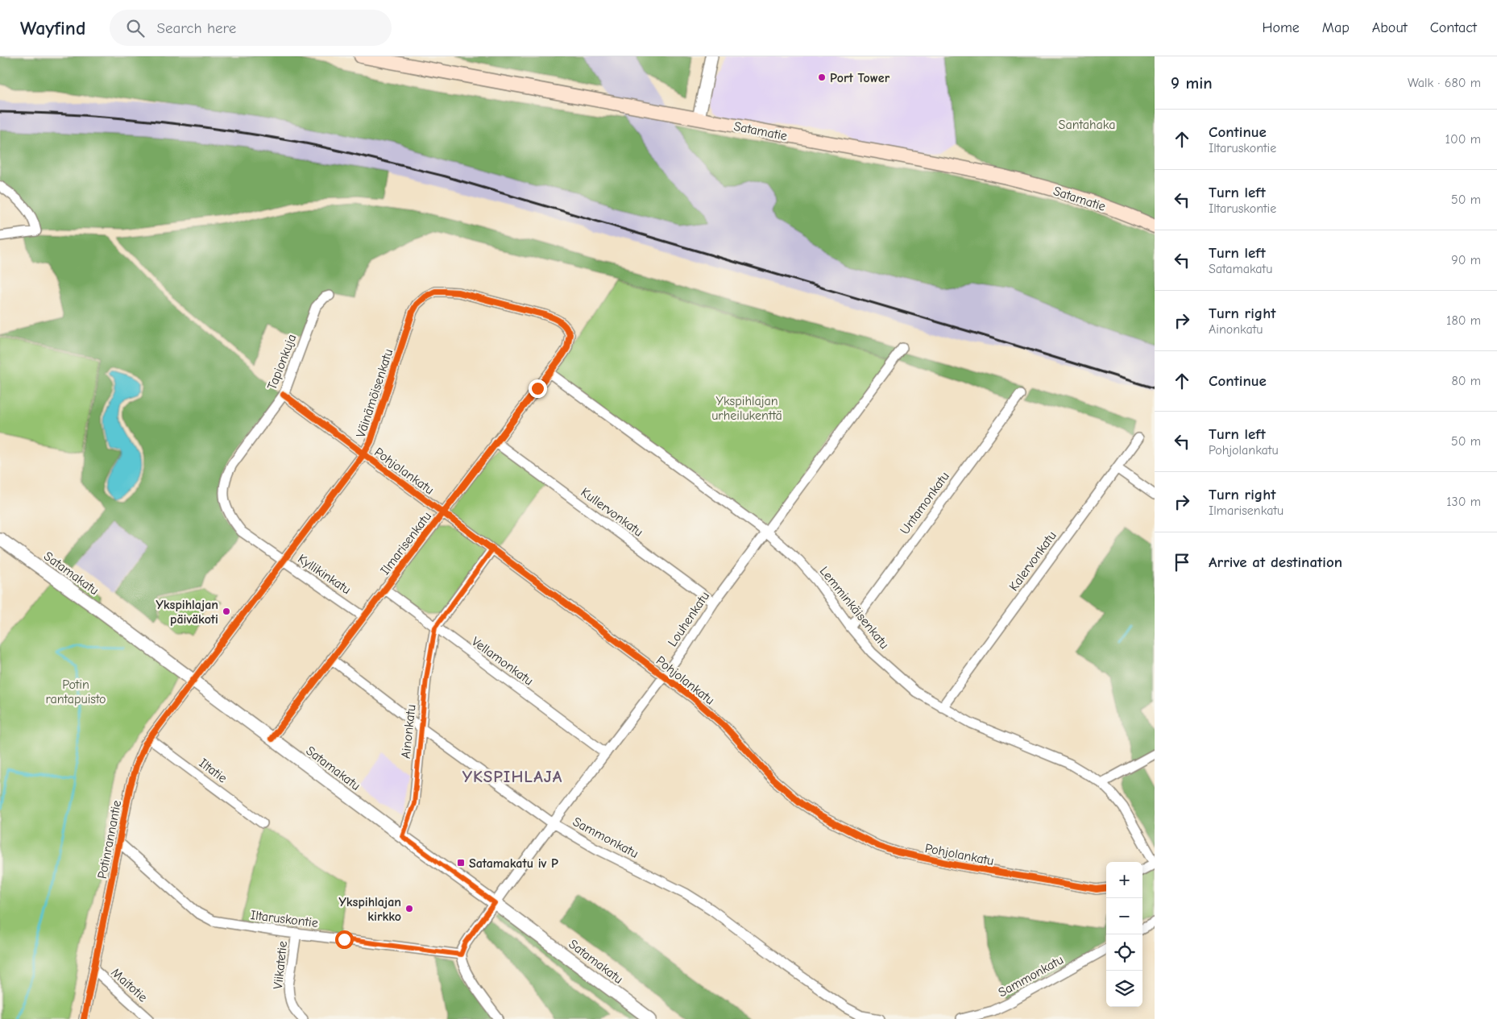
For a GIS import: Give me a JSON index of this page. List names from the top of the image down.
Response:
{
  "streets": {
    "main road": ["Satamatie"],
    "street": [
      "Tapionkuja",
      "Väinämöisenkatu",
      "Pohjolankatu",
      "Untamonkatu",
      "Kullervonkatu",
      "Ilmarisenkatu",
      "Kalervonkatu",
      "Satamakatu",
      "Kyllikinkatu",
      "Lemminkäisenkatu",
      "Louhenkatu",
      "Vellamonkatu",
      "Ainonkatu",
      "Iltatie",
      "Sammonkatu",
      "Potinrannantie",
      "Iltaruskontie",
      "Viikatetie",
      "Maitotie"
    ]
  },
  "crossings": [
    ["Tapionkuja", "Pohjolankatu"],
    ["Tapionkuja", "Kyllikinkatu"],
    ["Väinämöisenkatu", "Pohjolankatu"],
    ["Väinämöisenkatu", "Ilmarisenkatu"],
    ["Väinämöisenkatu", "Satamakatu"],
    ["Väinämöisenkatu", "Kyllikinkatu"],
    ["Väinämöisenkatu", "Potinrannantie"],
    ["Pohjolankatu", "Ilmarisenkatu"],
    ["Pohjolankatu", "Louhenkatu"],
    ["Untamonkatu", "Lemminkäisenkatu"],
    ["Kullervonkatu", "Ilmarisenkatu"],
    ["Kullervonkatu", "Louhenkatu"],
    ["Ilmarisenkatu", "Satamakatu"],
    ["Ilmarisenkatu", "Kyllikinkatu"],
    ["Ilmarisenkatu", "Lemminkäisenkatu"],
    ["Ilmarisenkatu", "Vellamonkatu"],
    ["Ilmarisenkatu", "Sammonkatu"],
    ["Kalervonkatu", "Lemminkäisenkatu"],
    ["Satamakatu", "Louhenkatu"],
    ["Satamakatu", "Ainonkatu"],
    ["Satamakatu", "Potinrannantie"],
    ["Lemminkäisenkatu", "Louhenkatu"],
    ["Louhenkatu", "Vellamonkatu"],
    ["Louhenkatu", "Sammonkatu"],
    ["Vellamonkatu", "Ainonkatu"],
    ["Ainonkatu", "Sammonkatu"],
    ["Iltatie", "Potinrannantie"],
    ["Potinrannantie", "Iltaruskontie"],
    ["Potinrannantie", "Maitotie"],
    ["Iltaruskontie", "Viikatetie"]
  ],
  "districts": ["YKSPIHLAJA"],
  "parks": ["Santahaka", "Ykspihlajan urheilukenttä", "Potin rantapuisto"],
  "places": {
    "other": ["Port Tower", "Ykspihlajan päiväkoti", "Ykspihlajan kirkko"],
    "transit": ["Satamakatu iv P"]
  },
  "page": {
    "header": "Wayfind",
    "search": "Search here",
    "nav": [
      "Home",
      "Map",
      "About",
      "Contact"
    ],
    "heading": ["9 min", "Walk · 680 m"],
    "list": [
      ["Continue", "Iltaruskontie", "100 m"],
      ["Turn left", "Iltaruskontie", "50 m"],
      ["Turn left", "Satamakatu", "90 m"],
      ["Turn right", "Ainonkatu", "180 m"],
      ["Continue", "80 m"],
      ["Turn left", "Pohjolankatu", "50 m"],
      ["Turn right", "Ilmarisenkatu", "130 m"],
      "Arrive at destination"
    ],
    "map_buttons": ["+", "−"]
  }
}
